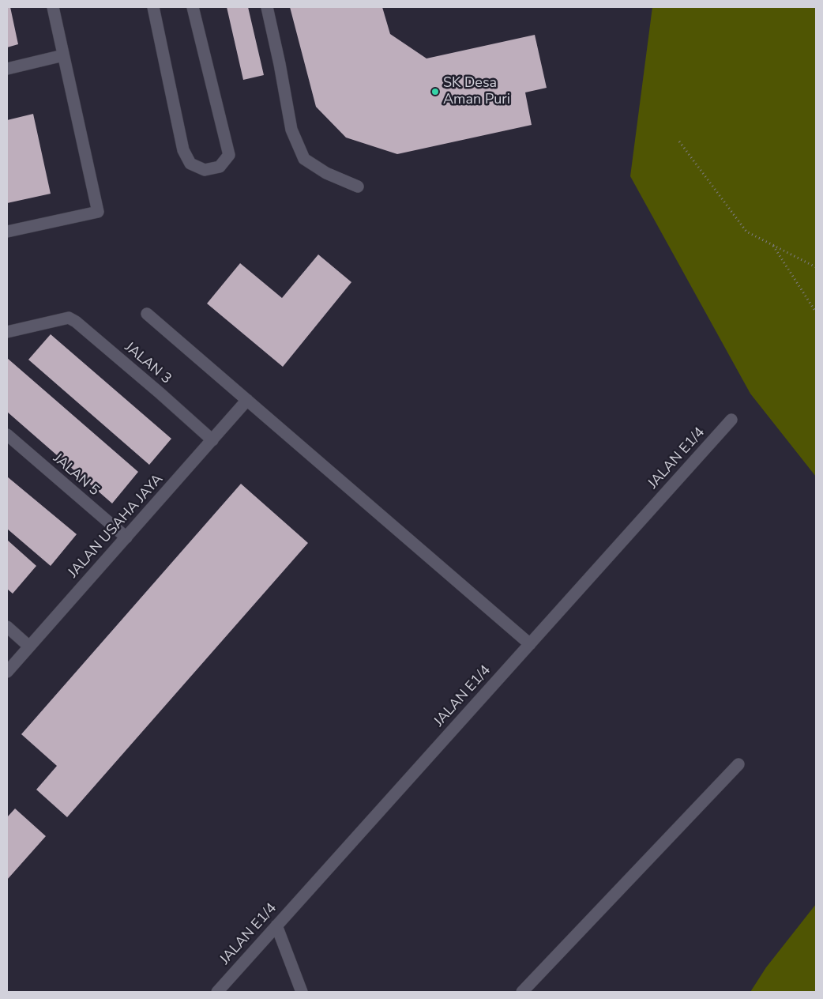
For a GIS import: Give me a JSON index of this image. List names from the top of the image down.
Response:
{
  "streets": {
    "street": [
      "JALAN 3",
      "JALAN E1/4",
      "JALAN 5",
      "JALAN USAHA JAYA"
    ]
  },
  "crossings": [
    ["JALAN 3", "JALAN USAHA JAYA"],
    ["JALAN 5", "JALAN USAHA JAYA"]
  ],
  "places": ["SK Desa Aman Puri"]
}
